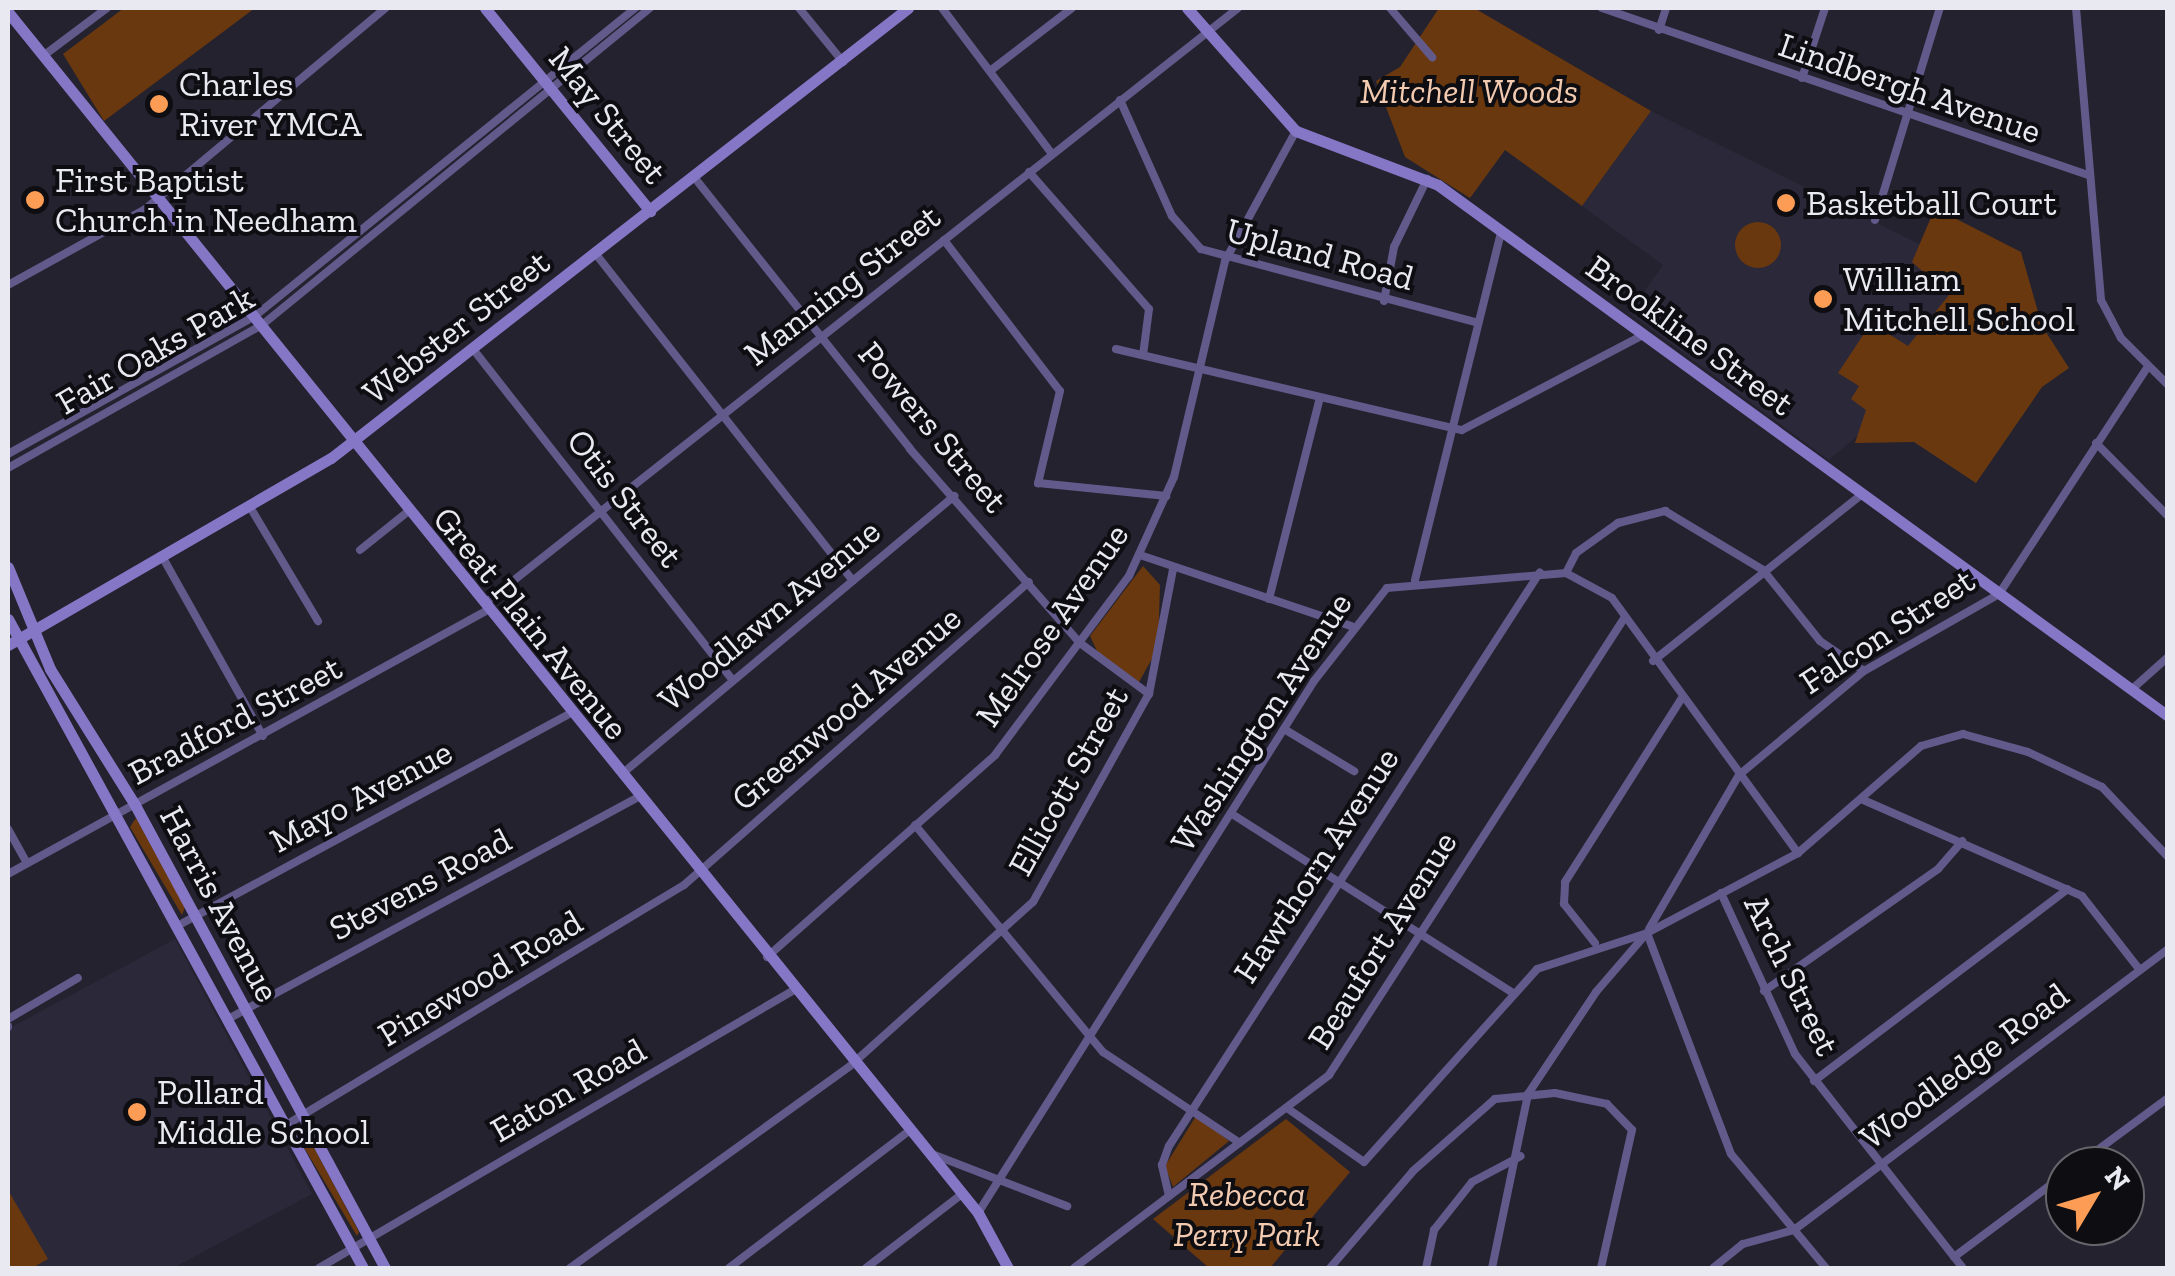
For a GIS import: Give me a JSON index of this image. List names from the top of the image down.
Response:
{
  "streets": {
    "street": [
      "Lindbergh Avenue",
      "May Street",
      "Upland Road",
      "Manning Street",
      "Webster Street",
      "Brookline Street",
      "Fair Oaks Park",
      "Powers Street",
      "Otis Street",
      "Woodlawn Avenue",
      "Great Plain Avenue",
      "Melrose Avenue",
      "Falcon Street",
      "Greenwood Avenue",
      "Bradford Street",
      "Washington Avenue",
      "Ellicott Street",
      "Mayo Avenue",
      "Hawthorn Avenue",
      "Stevens Road",
      "Harris Avenue",
      "Beaufort Avenue",
      "Arch Street",
      "Pinewood Road",
      "Woodledge Road",
      "Eaton Road"
    ]
  },
  "crossings": [
    ["May Street", "Webster Street"],
    ["May Street", "Fair Oaks Park"],
    ["Upland Road", "Manning Street"],
    ["Upland Road", "Melrose Avenue"],
    ["Manning Street", "Brookline Street"],
    ["Manning Street", "Powers Street"],
    ["Manning Street", "Otis Street"],
    ["Manning Street", "Great Plain Avenue"],
    ["Manning Street", "Bradford Street"],
    ["Webster Street", "Powers Street"],
    ["Webster Street", "Otis Street"],
    ["Webster Street", "Great Plain Avenue"],
    ["Webster Street", "Harris Avenue"],
    ["Brookline Street", "Melrose Avenue"],
    ["Brookline Street", "Falcon Street"],
    ["Fair Oaks Park", "Great Plain Avenue"],
    ["Powers Street", "Woodlawn Avenue"],
    ["Powers Street", "Melrose Avenue"],
    ["Powers Street", "Greenwood Avenue"],
    ["Powers Street", "Ellicott Street"],
    ["Otis Street", "Woodlawn Avenue"],
    ["Woodlawn Avenue", "Great Plain Avenue"],
    ["Great Plain Avenue", "Melrose Avenue"],
    ["Great Plain Avenue", "Greenwood Avenue"],
    ["Great Plain Avenue", "Bradford Street"],
    ["Great Plain Avenue", "Washington Avenue"],
    ["Great Plain Avenue", "Ellicott Street"],
    ["Great Plain Avenue", "Mayo Avenue"],
    ["Great Plain Avenue", "Stevens Road"],
    ["Great Plain Avenue", "Pinewood Road"],
    ["Great Plain Avenue", "Eaton Road"],
    ["Greenwood Avenue", "Pinewood Road"],
    ["Bradford Street", "Harris Avenue"],
    ["Washington Avenue", "Hawthorn Avenue"],
    ["Mayo Avenue", "Harris Avenue"],
    ["Hawthorn Avenue", "Beaufort Avenue"],
    ["Stevens Road", "Harris Avenue"],
    ["Harris Avenue", "Pinewood Road"],
    ["Harris Avenue", "Eaton Road"],
    ["Arch Street", "Woodledge Road"]
  ],
  "parks": ["Mitchell Woods", "Rebecca Perry Park"],
  "places": [
    "Charles River YMCA",
    "First Baptist Church in Needham",
    "Basketball Court",
    "William Mitchell School",
    "Pollard Middle School"
  ],
  "north": "top right"
}
